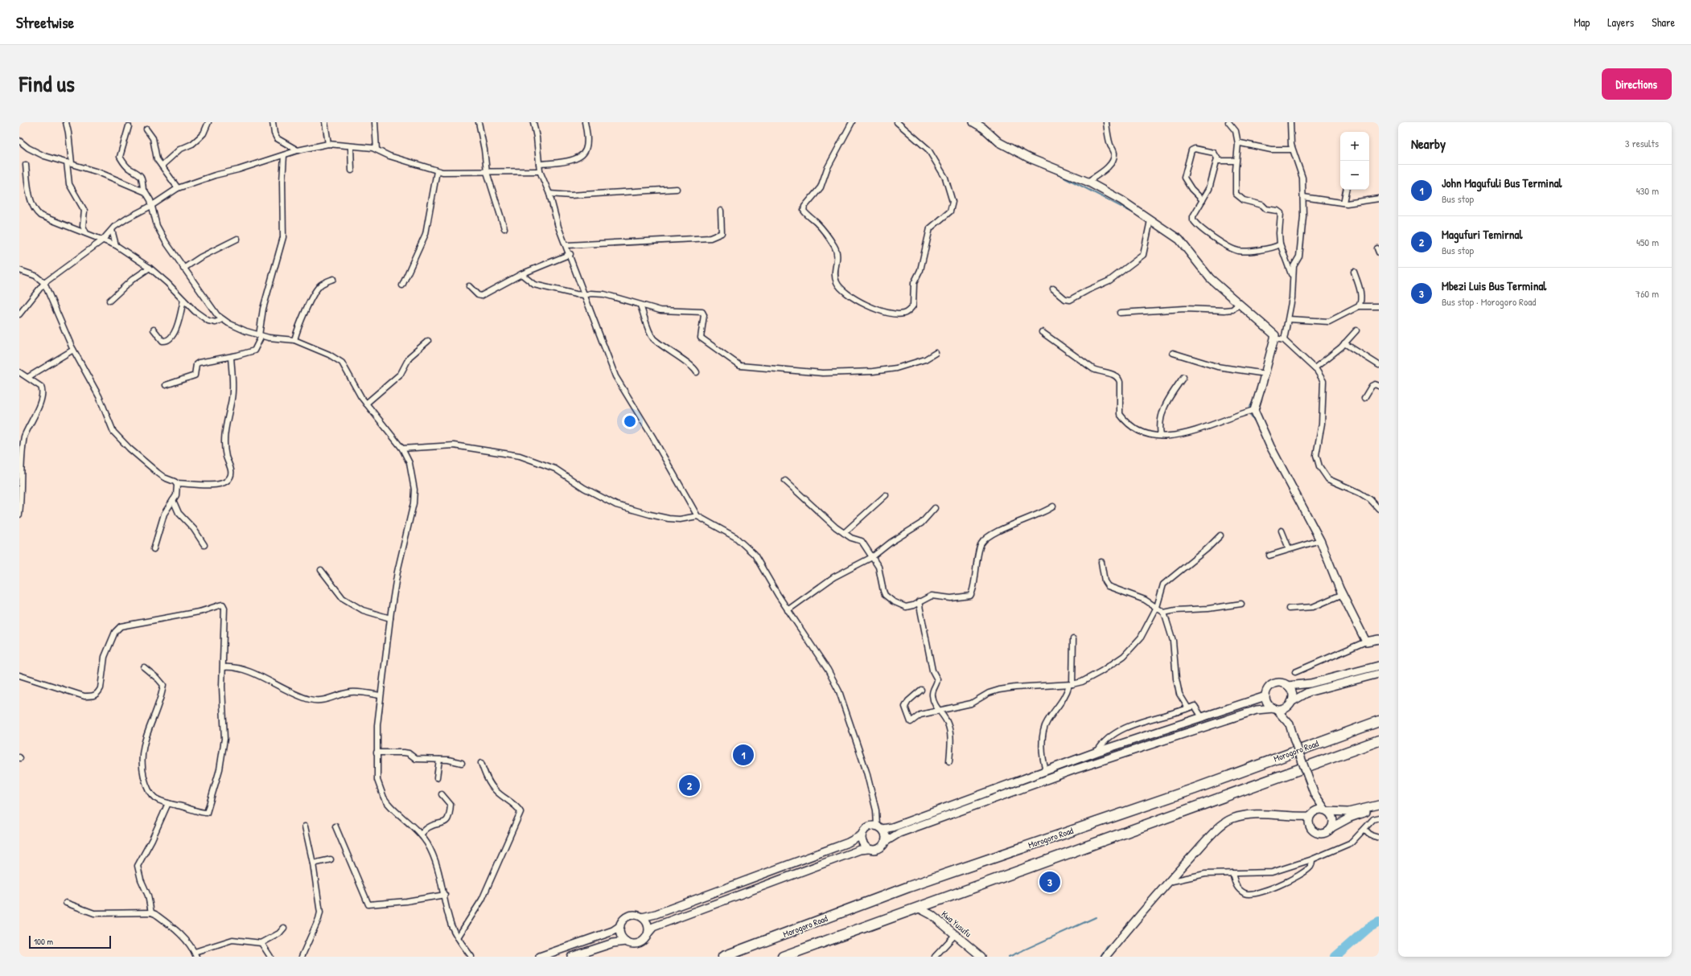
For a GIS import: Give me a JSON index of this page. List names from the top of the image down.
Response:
{
  "streets": {
    "highway": ["Morogoro Road"],
    "street": ["Kwa Yusufu"]
  },
  "crossings": [
    ["Morogoro Road", "Kwa Yusufu"]
  ],
  "scale_bar": "100 m",
  "page": {
    "header": "Streetwise",
    "nav": ["Map", "Layers", "Share"],
    "title": "Find us",
    "buttons": "Directions",
    "heading": ["Nearby", "3 results"],
    "map_buttons": ["+", "−"],
    "list": [
      {
        "mark": "1",
        "name": "John Magufuli Bus Terminal",
        "note": "Bus stop",
        "value": "430 m"
      },
      {
        "mark": "2",
        "name": "Magufuri Temirnal",
        "note": "Bus stop",
        "value": "450 m"
      },
      {
        "mark": "3",
        "name": "Mbezi Luis Bus Terminal",
        "note": "Bus stop · Morogoro Road",
        "value": "760 m"
      }
    ],
    "pins": ["1", "2", "3"],
    "scale": "100 m"
  }
}
